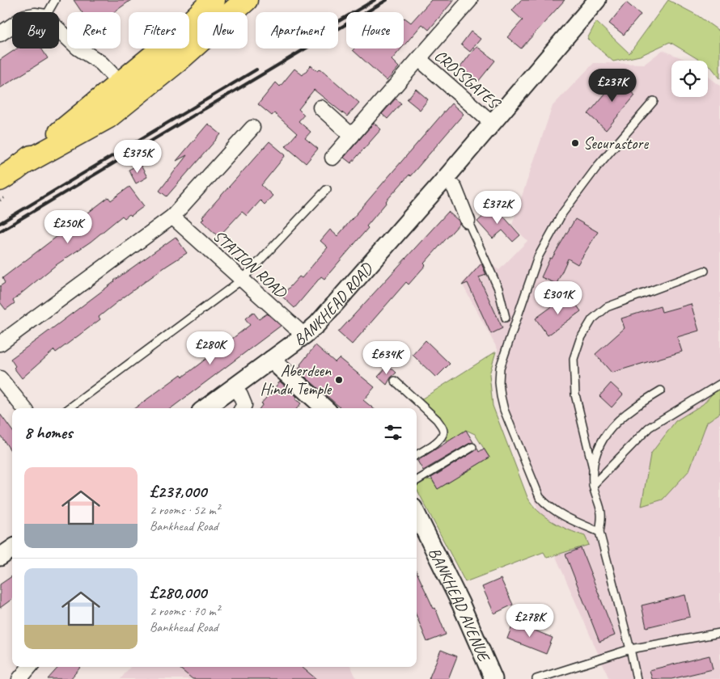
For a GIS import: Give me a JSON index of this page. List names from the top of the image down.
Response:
{
  "streets": {
    "street": [
      "CROSSGATES",
      "STATION ROAD",
      "BANKHEAD ROAD",
      "BANKHEAD AVENUE"
    ]
  },
  "crossings": [
    ["CROSSGATES", "BANKHEAD ROAD"],
    ["STATION ROAD", "BANKHEAD ROAD"]
  ],
  "places": ["Securastore", "Aberdeen Hindu Temple"],
  "page": {
    "chip": [
      "Buy",
      "Rent",
      "Filters",
      "New",
      "Apartment",
      "House"
    ],
    "price": [
      "£237K",
      "£375K",
      "£372K",
      "£250K",
      "£301K",
      "£280K",
      "£634K",
      "£278K"
    ],
    "heading": "8 homes",
    "list": [
      {
        "name": "£237,000",
        "note": "2 rooms · 52 m² · Bankhead Road"
      },
      {
        "name": "£280,000",
        "note": "2 rooms · 70 m² · Bankhead Road"
      }
    ]
  }
}
